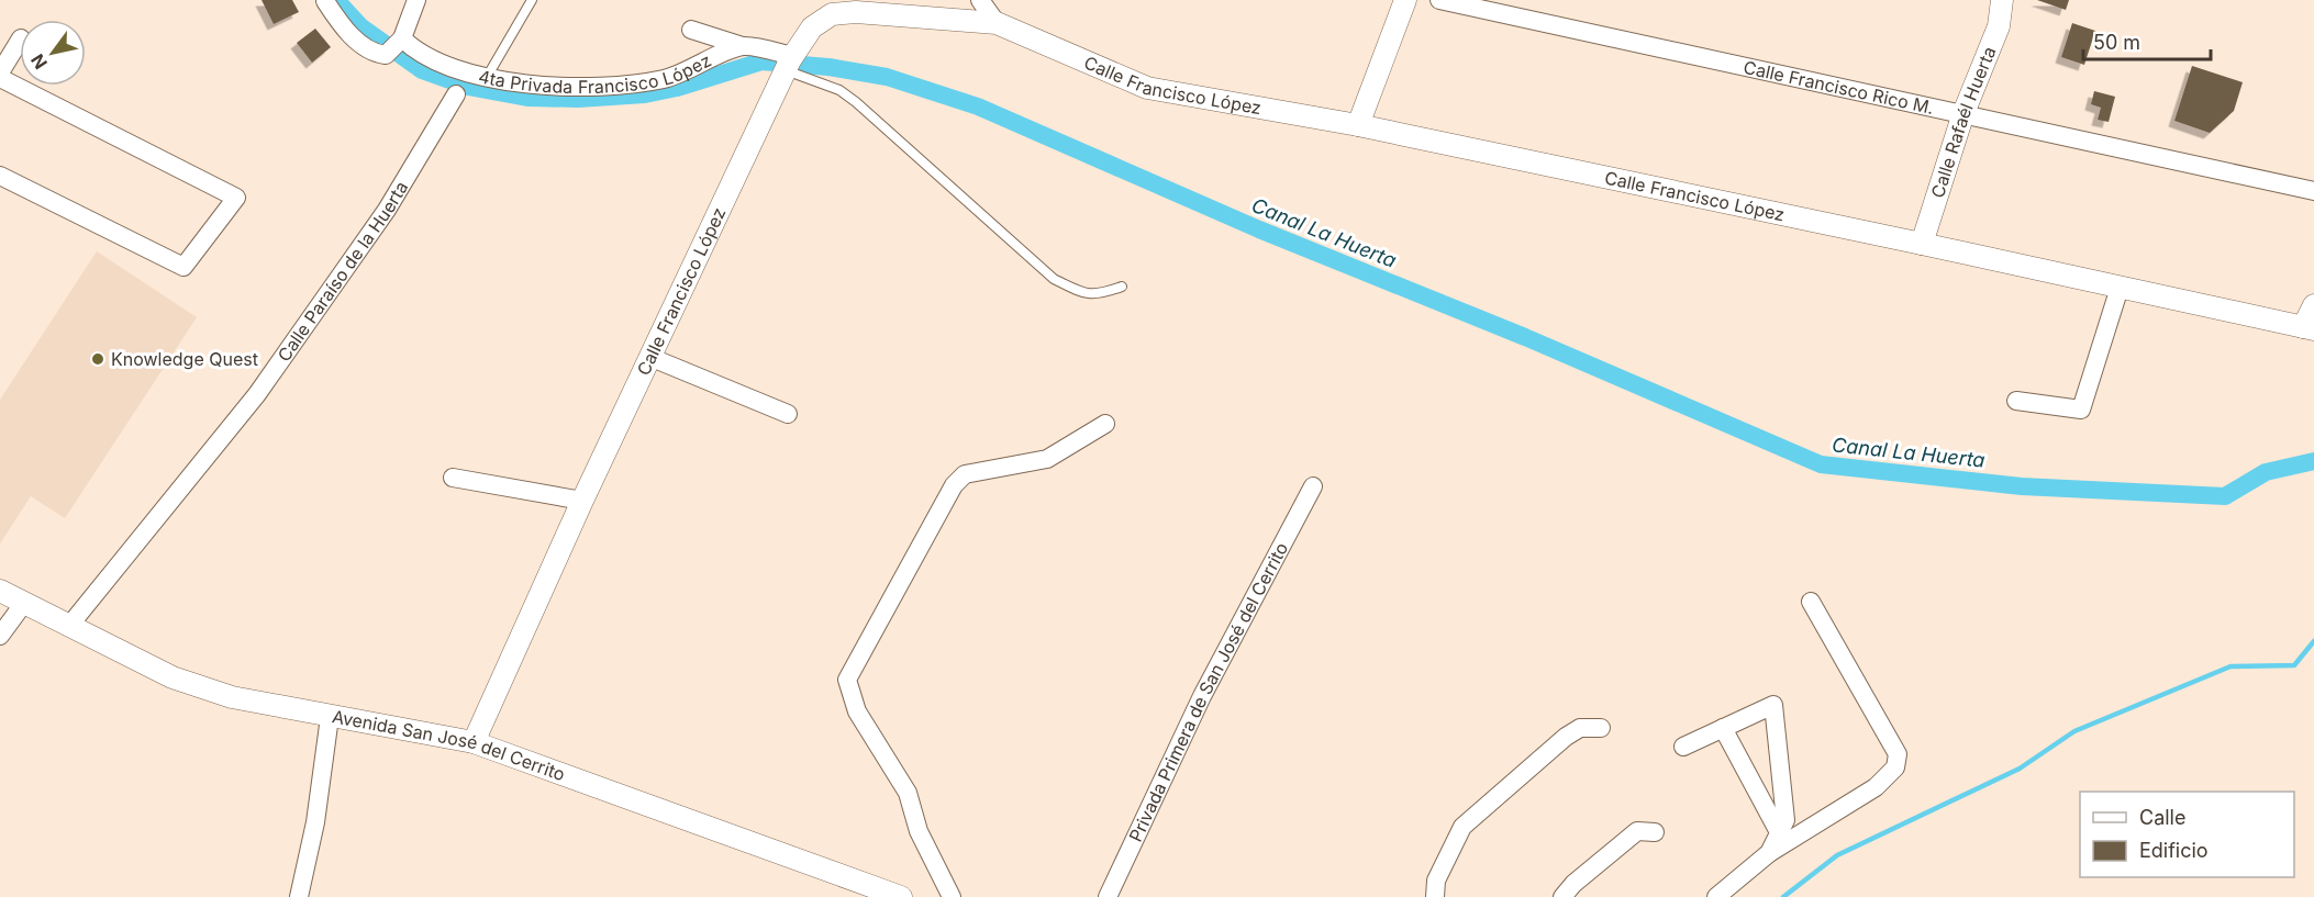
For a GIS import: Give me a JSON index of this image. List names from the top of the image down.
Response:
{
  "streets": {
    "street": [
      "4ta Privada Francisco López",
      "Calle Francisco López",
      "Calle Francisco Rico M.",
      "Calle Rafaél Huerta",
      "Calle Paraíso de la Huerta",
      "Privada Primera de San José del Cerrito",
      "Avenida San José del Cerrito"
    ]
  },
  "crossings": [
    ["Calle Francisco López", "Calle Rafaél Huerta"],
    ["Calle Francisco López", "Avenida San José del Cerrito"],
    ["Calle Francisco Rico M.", "Calle Rafaél Huerta"],
    ["Calle Paraíso de la Huerta", "Avenida San José del Cerrito"]
  ],
  "water": ["Canal La Huerta"],
  "places": ["Knowledge Quest"],
  "legend": ["Calle", "Edificio"],
  "scale_bar": "50 m",
  "north": "bottom left"
}
